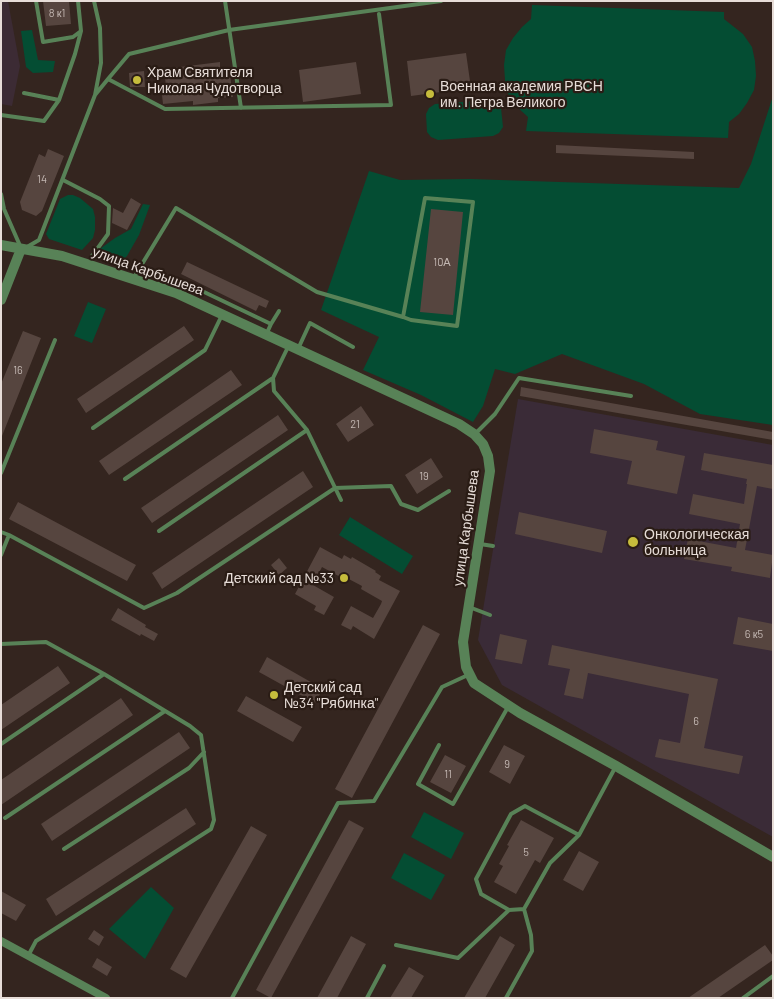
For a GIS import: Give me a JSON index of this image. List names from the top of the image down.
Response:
{
  "streets": {
    "street": ["улица Карбышева"]
  },
  "places": [
    "Храм Святителя Николая Чудотворца",
    "Военная академия РВСН им. Петра Великого",
    "Онкологическая больница",
    "Детский сад №33",
    "Детский сад №34 \"Рябинка\""
  ],
  "house_numbers": [
    "8 к1",
    "14",
    "10А",
    "16",
    "21",
    "19",
    "6 к5",
    "6",
    "9",
    "11",
    "5"
  ]
}
